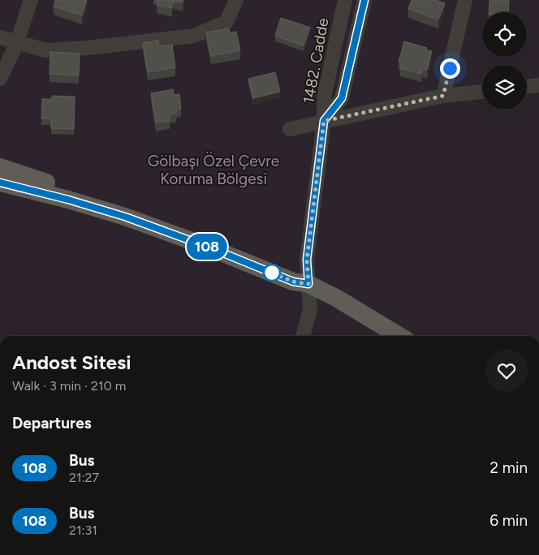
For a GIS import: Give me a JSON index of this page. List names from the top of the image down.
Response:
{
  "streets": {
    "street": ["1482. Cadde"]
  },
  "parks": ["Gölbaşı Özel Çevre Koruma Bölgesi"],
  "lines": ["bus line 108"],
  "page": {
    "on_map": "108",
    "heading": [
      ["Andost Sitesi", "Walk · 3 min · 210 m"],
      "Departures"
    ],
    "list": [
      {
        "mark": "108",
        "name": "Bus",
        "note": "21:27",
        "value": "2 min"
      },
      {
        "mark": "108",
        "name": "Bus",
        "note": "21:31",
        "value": "6 min"
      }
    ]
  }
}
